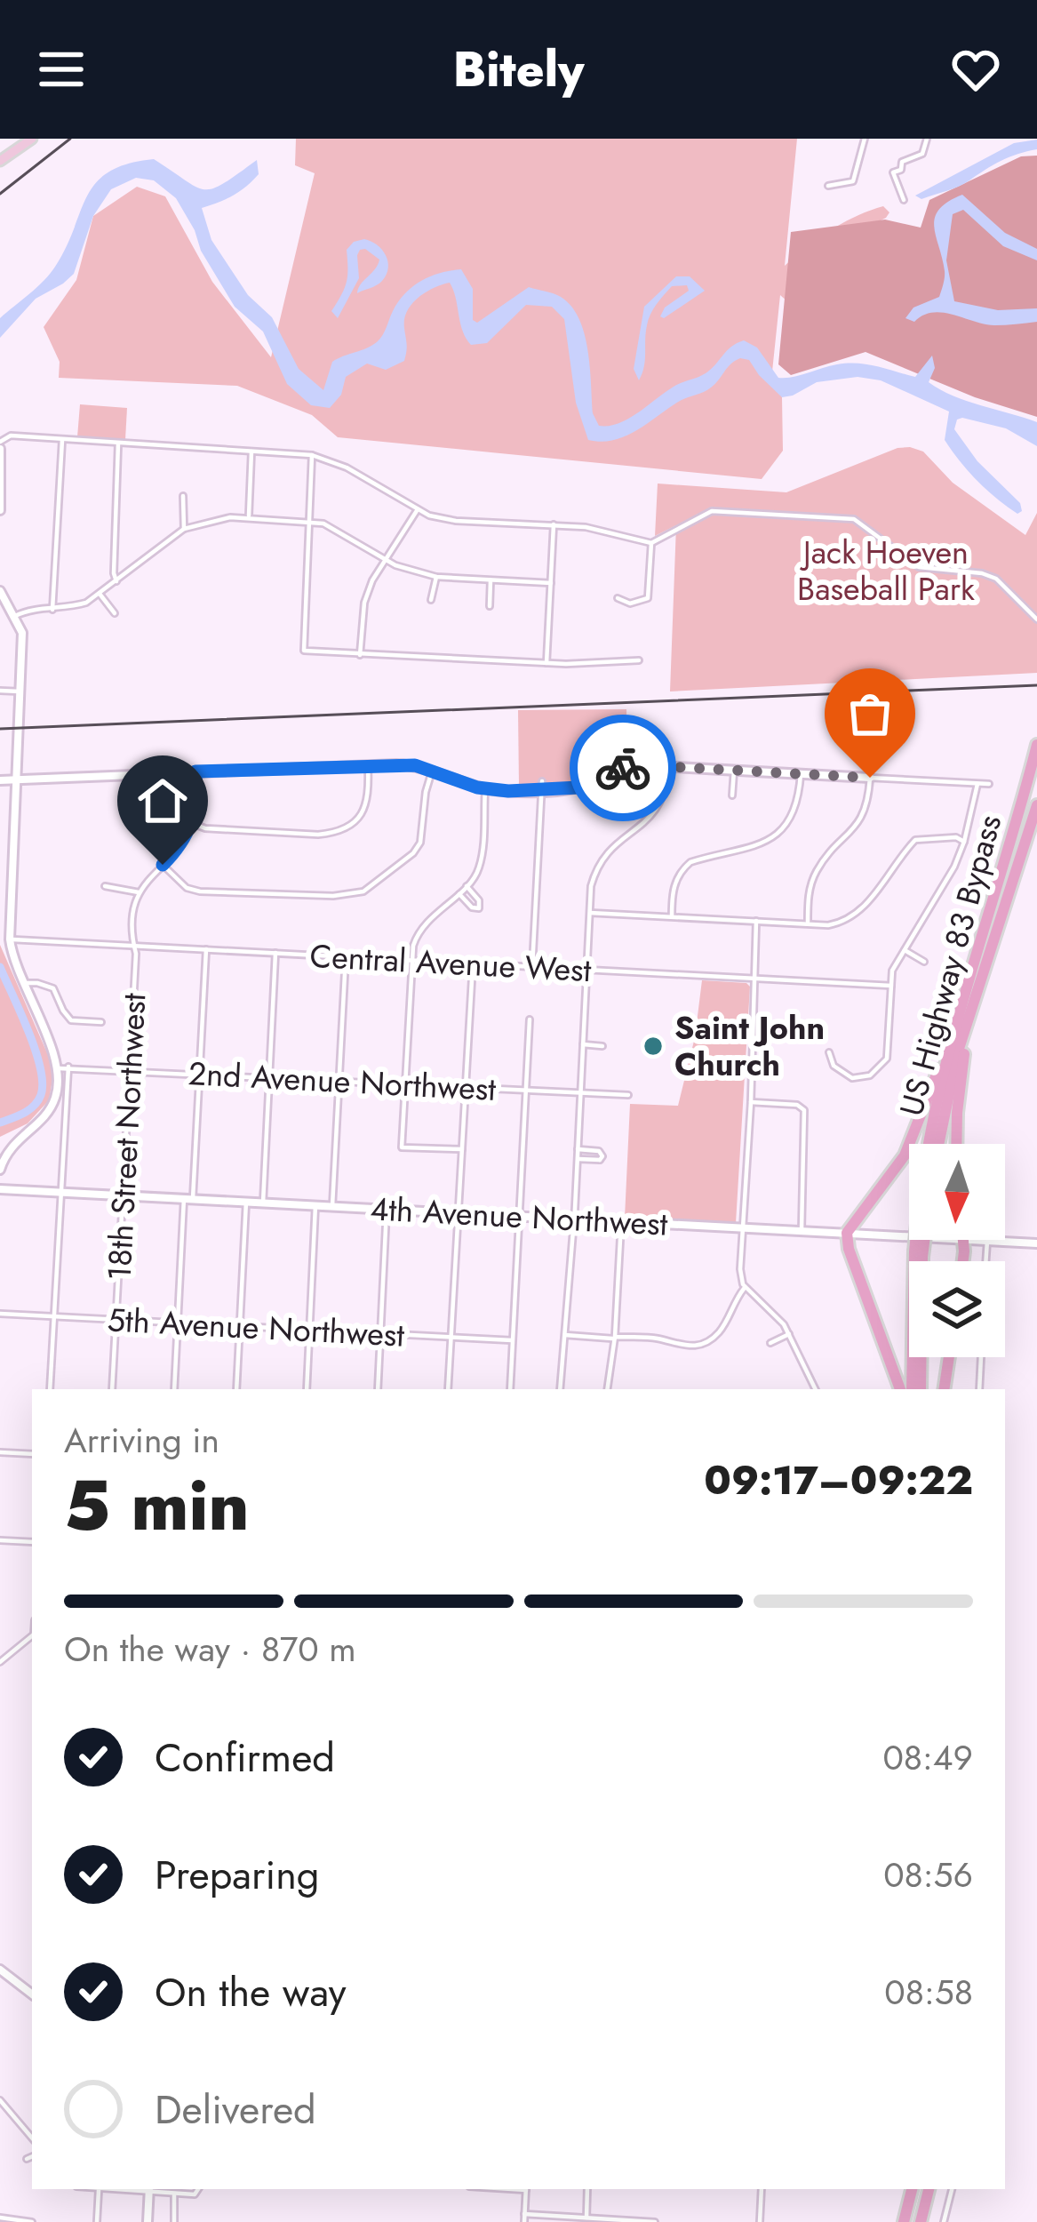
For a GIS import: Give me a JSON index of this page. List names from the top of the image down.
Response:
{
  "streets": {
    "highway": ["US Highway 83 Bypass"],
    "main road": ["4th Avenue Northwest"],
    "street": [
      "Central Avenue West",
      "2nd Avenue Northwest",
      "18th Street Northwest",
      "5th Avenue Northwest"
    ]
  },
  "crossings": [
    ["Central Avenue West", "18th Street Northwest"],
    ["2nd Avenue Northwest", "18th Street Northwest"],
    ["18th Street Northwest", "4th Avenue Northwest"],
    ["18th Street Northwest", "5th Avenue Northwest"]
  ],
  "parks": ["Jack Hoeven Baseball Park"],
  "places": ["Saint John Church"],
  "north": "bottom",
  "page": {
    "header": "Bitely",
    "heading": ["5 min", "Arriving in", "09:17–09:22"],
    "bar": "On the way · 870 m",
    "list": [
      ["Confirmed", "08:49"],
      ["Preparing", "08:56"],
      ["On the way", "08:58"],
      "Delivered"
    ]
  }
}
